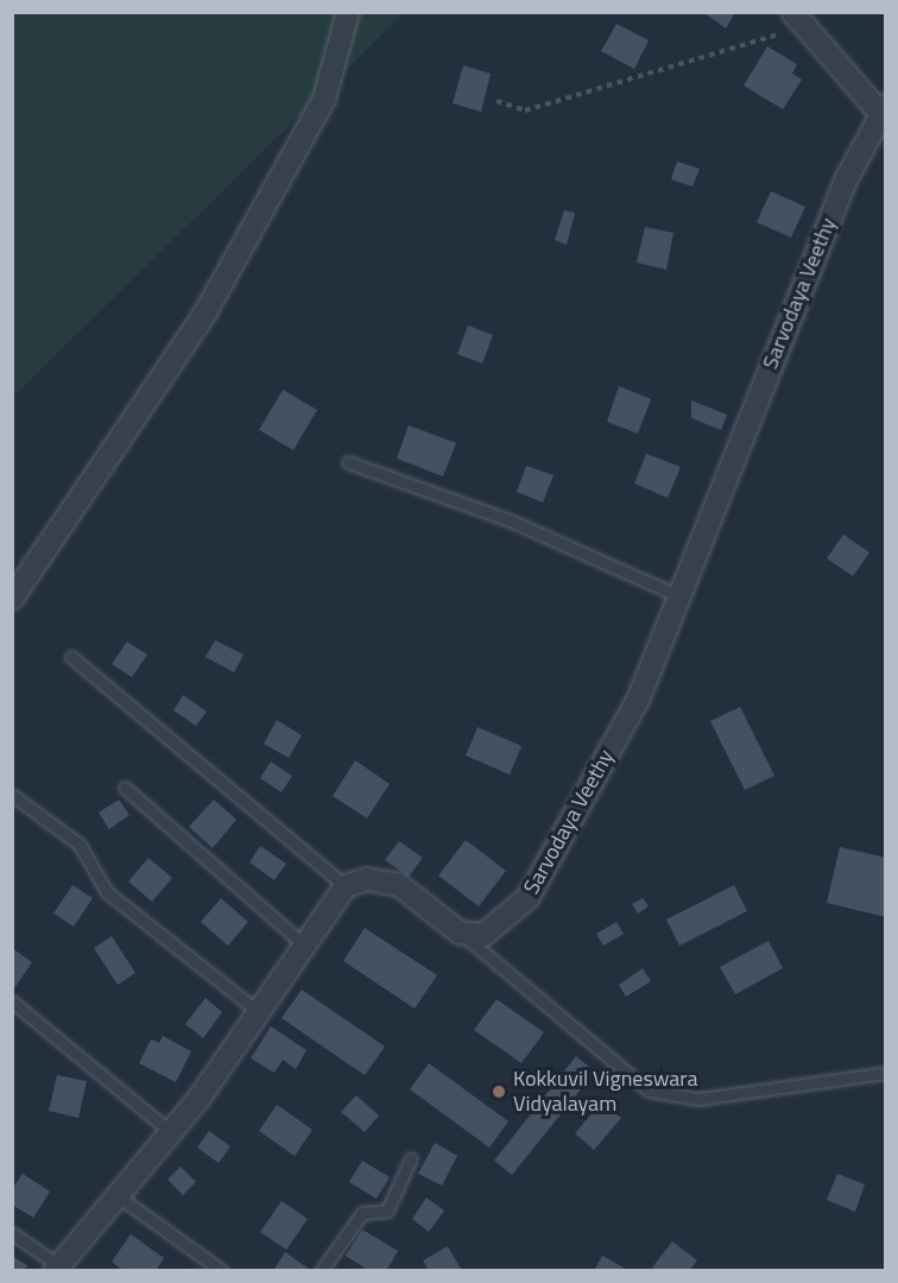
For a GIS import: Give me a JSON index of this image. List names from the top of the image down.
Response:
{
  "streets": {
    "street": ["Sarvodaya Veethy"]
  },
  "places": ["Kokkuvil Vigneswara Vidyalayam"]
}
